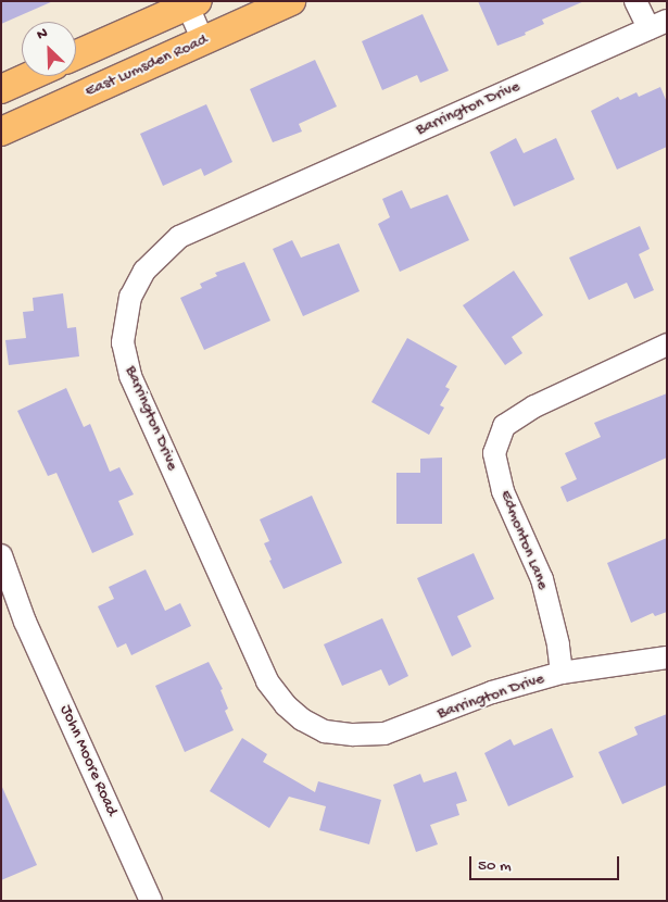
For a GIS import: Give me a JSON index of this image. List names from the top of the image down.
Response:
{
  "streets": {
    "main road": ["East Lumsden Road"],
    "street": ["Barrington Drive", "Edmonton Lane", "John Moore Road"]
  },
  "crossings": [
    ["Barrington Drive", "Edmonton Lane"]
  ],
  "scale_bar": "50 m",
  "north": "top left"
}
